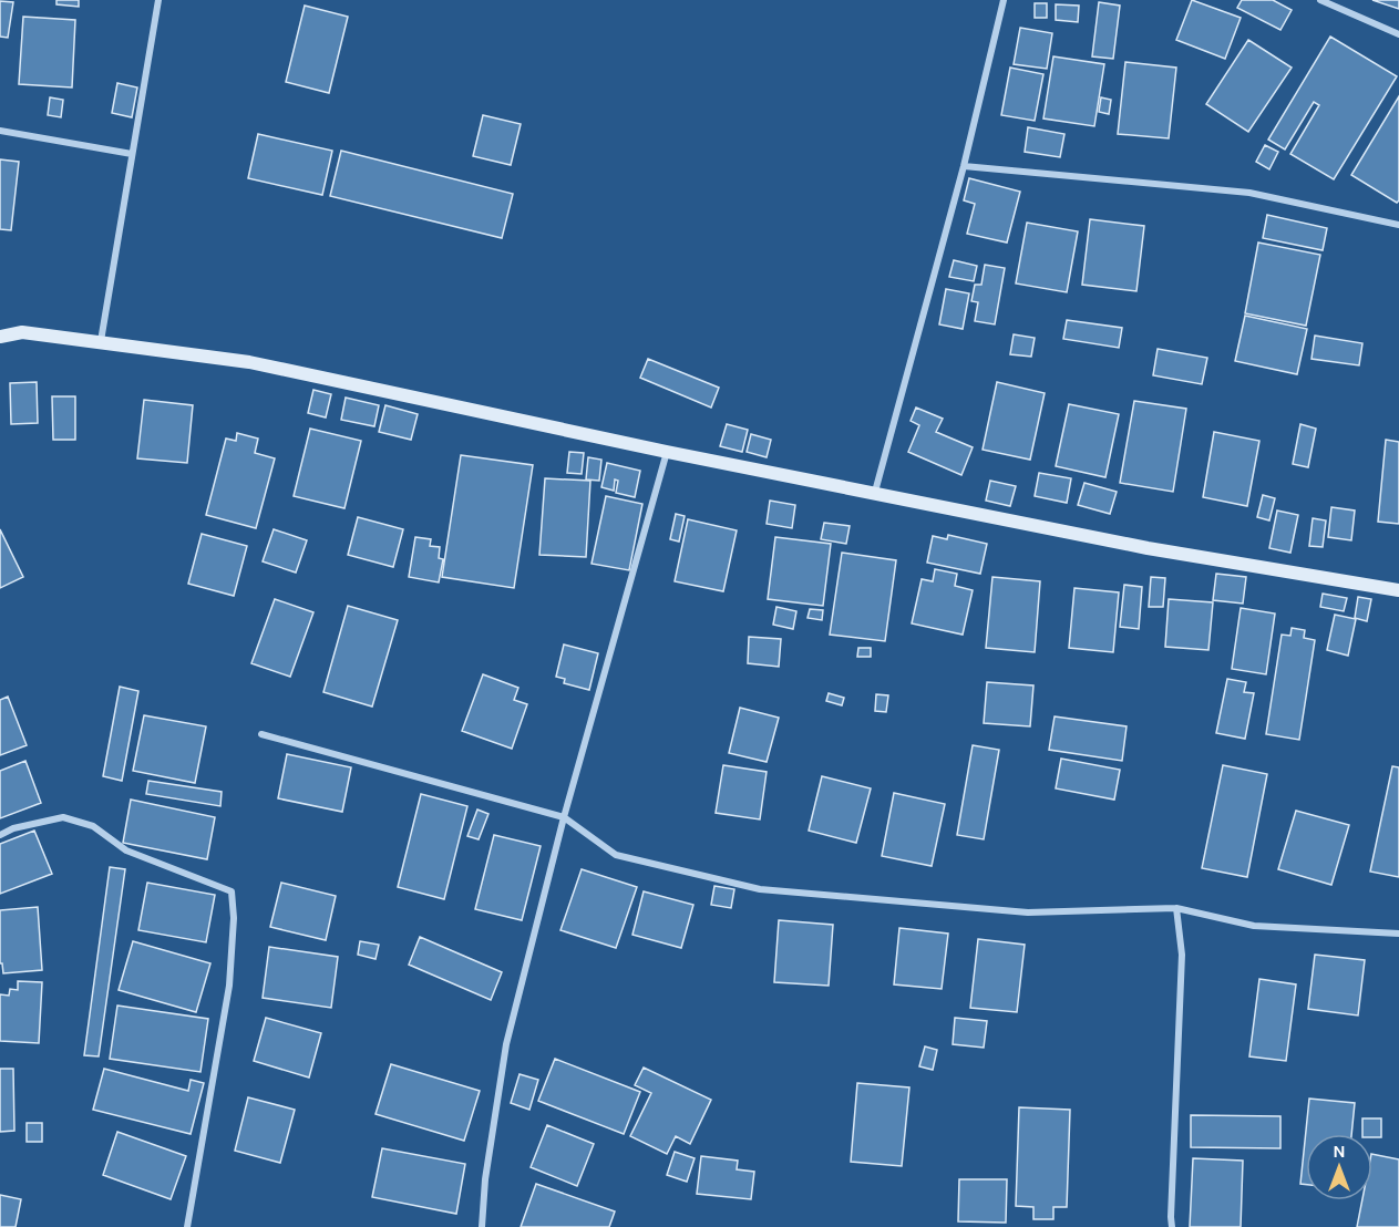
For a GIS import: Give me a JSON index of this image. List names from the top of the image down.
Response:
{
  "north": "top"
}
